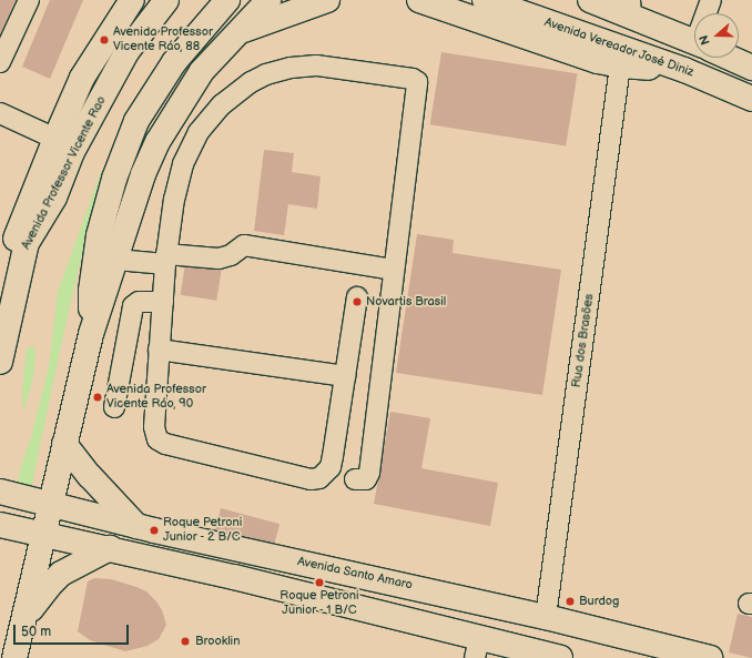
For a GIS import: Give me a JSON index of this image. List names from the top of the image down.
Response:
{
  "streets": {
    "main road": ["Avenida Vereador José Diniz", "Avenida Professor Vicente Rao", "Avenida Santo Amaro"],
    "street": ["Rua dos Brasões"]
  },
  "crossings": [
    ["Rua dos Brasões", "Avenida Santo Amaro"]
  ],
  "places": [
    "Avenida Professor Vicente Ráo, 88",
    "Novartis Brasil",
    "Avenida Professor Vicente Ráo, 90",
    "Roque Petroni Junior - 2 B/C",
    "Roque Petroni Junior - 1 B/C",
    "Burdog",
    "Brooklin"
  ],
  "scale_bar": "50 m",
  "north": "left"
}
